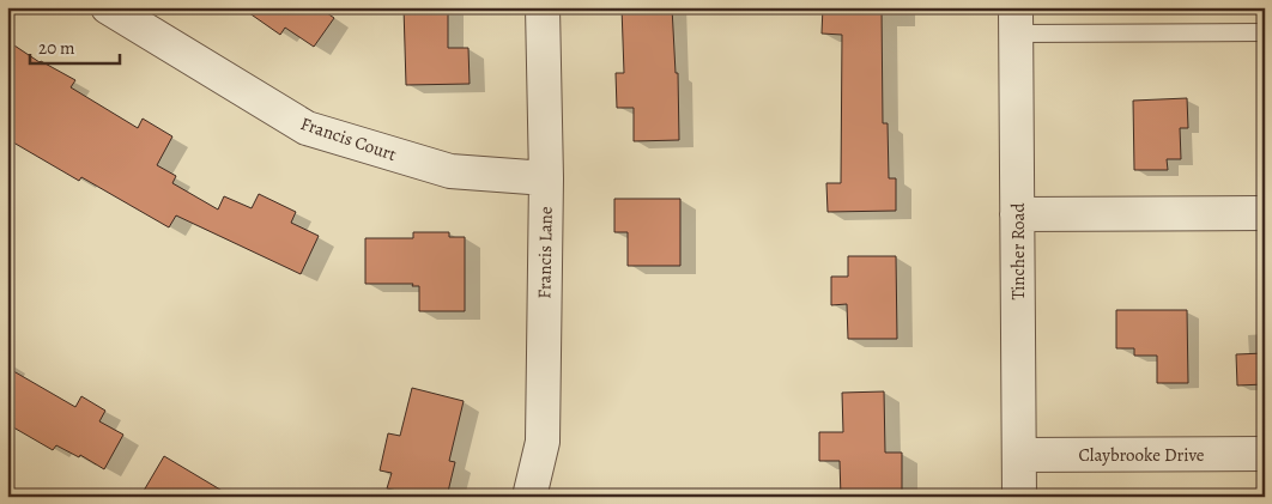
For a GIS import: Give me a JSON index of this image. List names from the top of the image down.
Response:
{
  "streets": {
    "street": [
      "Francis Court",
      "Tincher Road",
      "Francis Lane",
      "Claybrooke Drive"
    ]
  },
  "crossings": [
    ["Francis Court", "Francis Lane"],
    ["Tincher Road", "Claybrooke Drive"]
  ],
  "scale_bar": "20 m"
}
